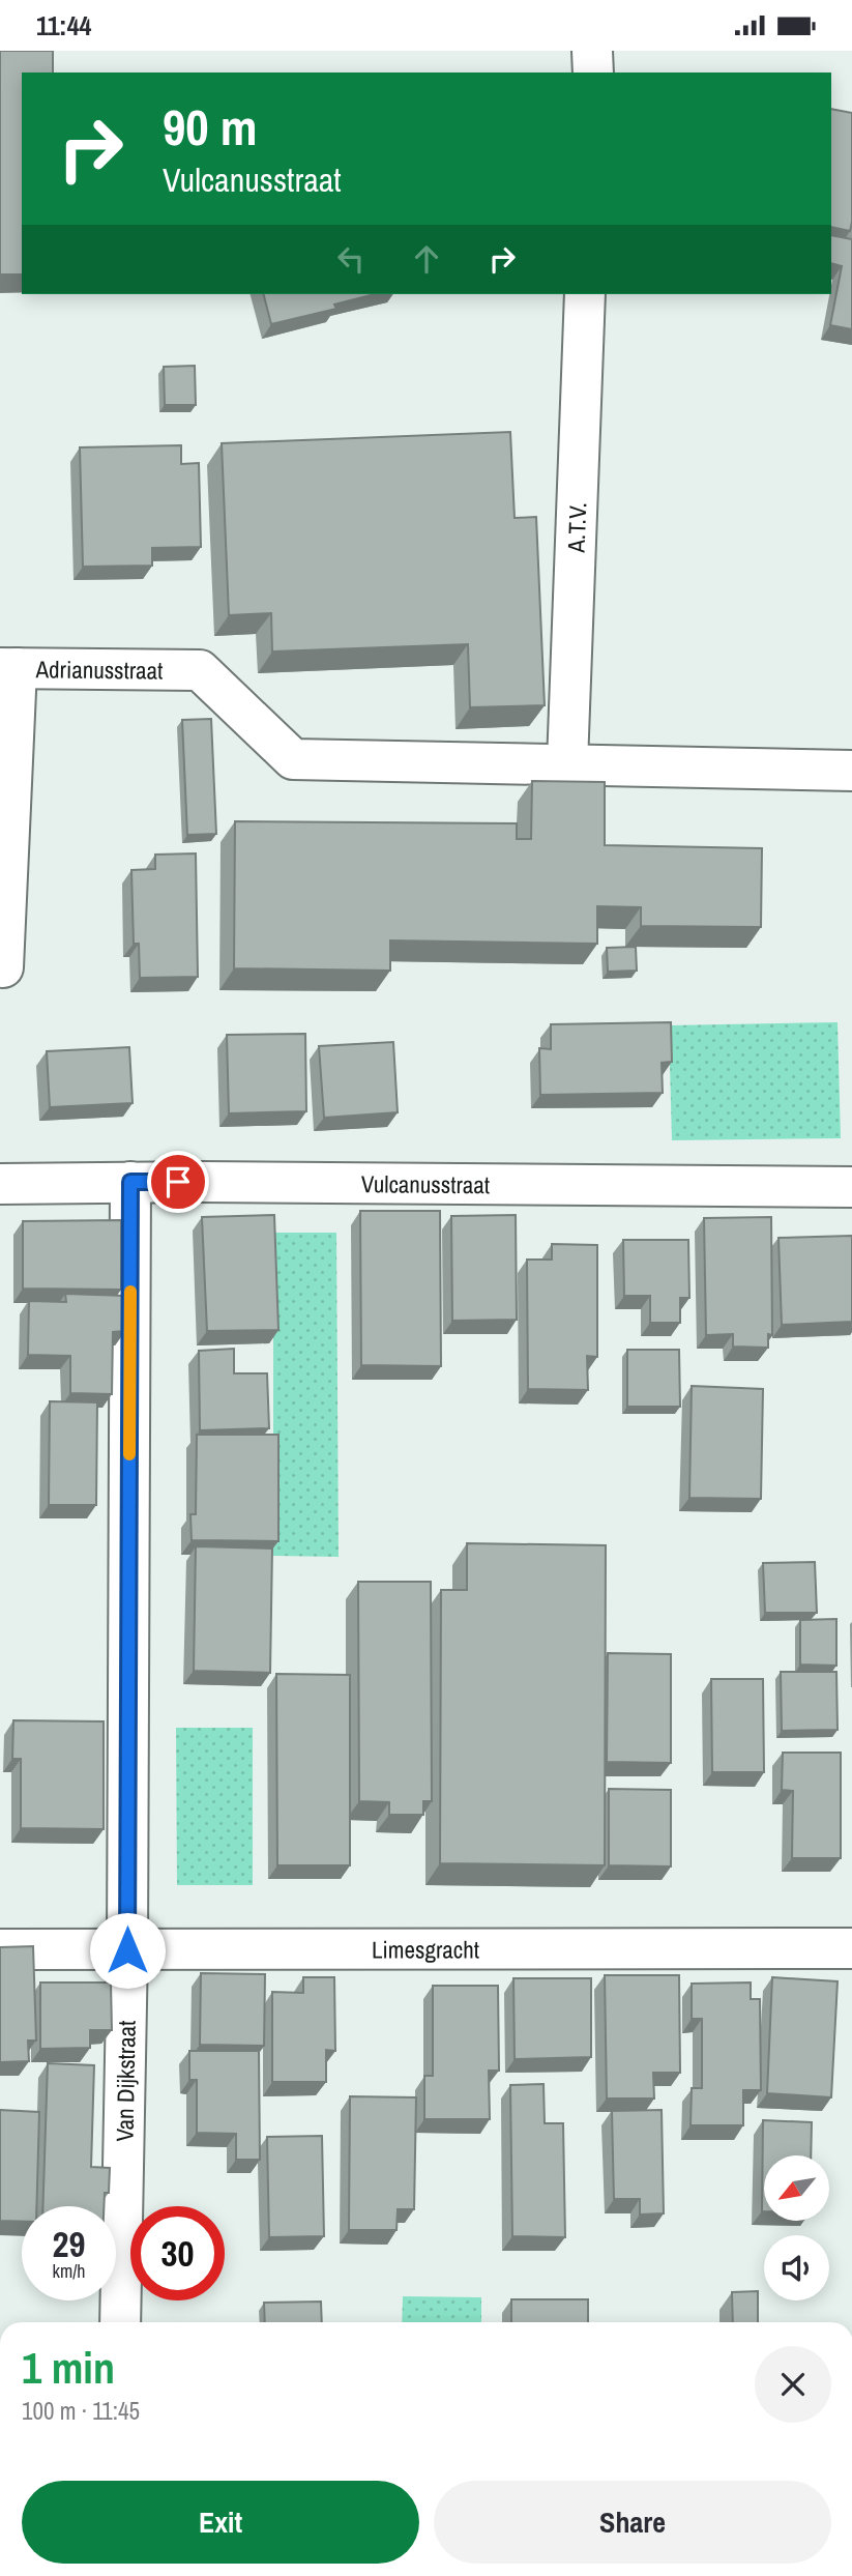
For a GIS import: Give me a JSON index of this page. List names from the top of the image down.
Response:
{
  "streets": {
    "street": [
      "A.T.V.",
      "Adrianusstraat",
      "Vulcanusstraat",
      "Limesgracht",
      "Van Dijkstraat"
    ]
  },
  "crossings": [
    ["A.T.V.", "Adrianusstraat"],
    ["Vulcanusstraat", "Van Dijkstraat"],
    ["Limesgracht", "Van Dijkstraat"]
  ],
  "north": "bottom left",
  "page": {
    "status": "11:44",
    "turn": ["90 m", "Vulcanusstraat"],
    "speed": "29 km/h",
    "limit": "30",
    "heading": ["1 min", "100 m · 11:45"],
    "buttons": ["Exit", "Share"]
  }
}
